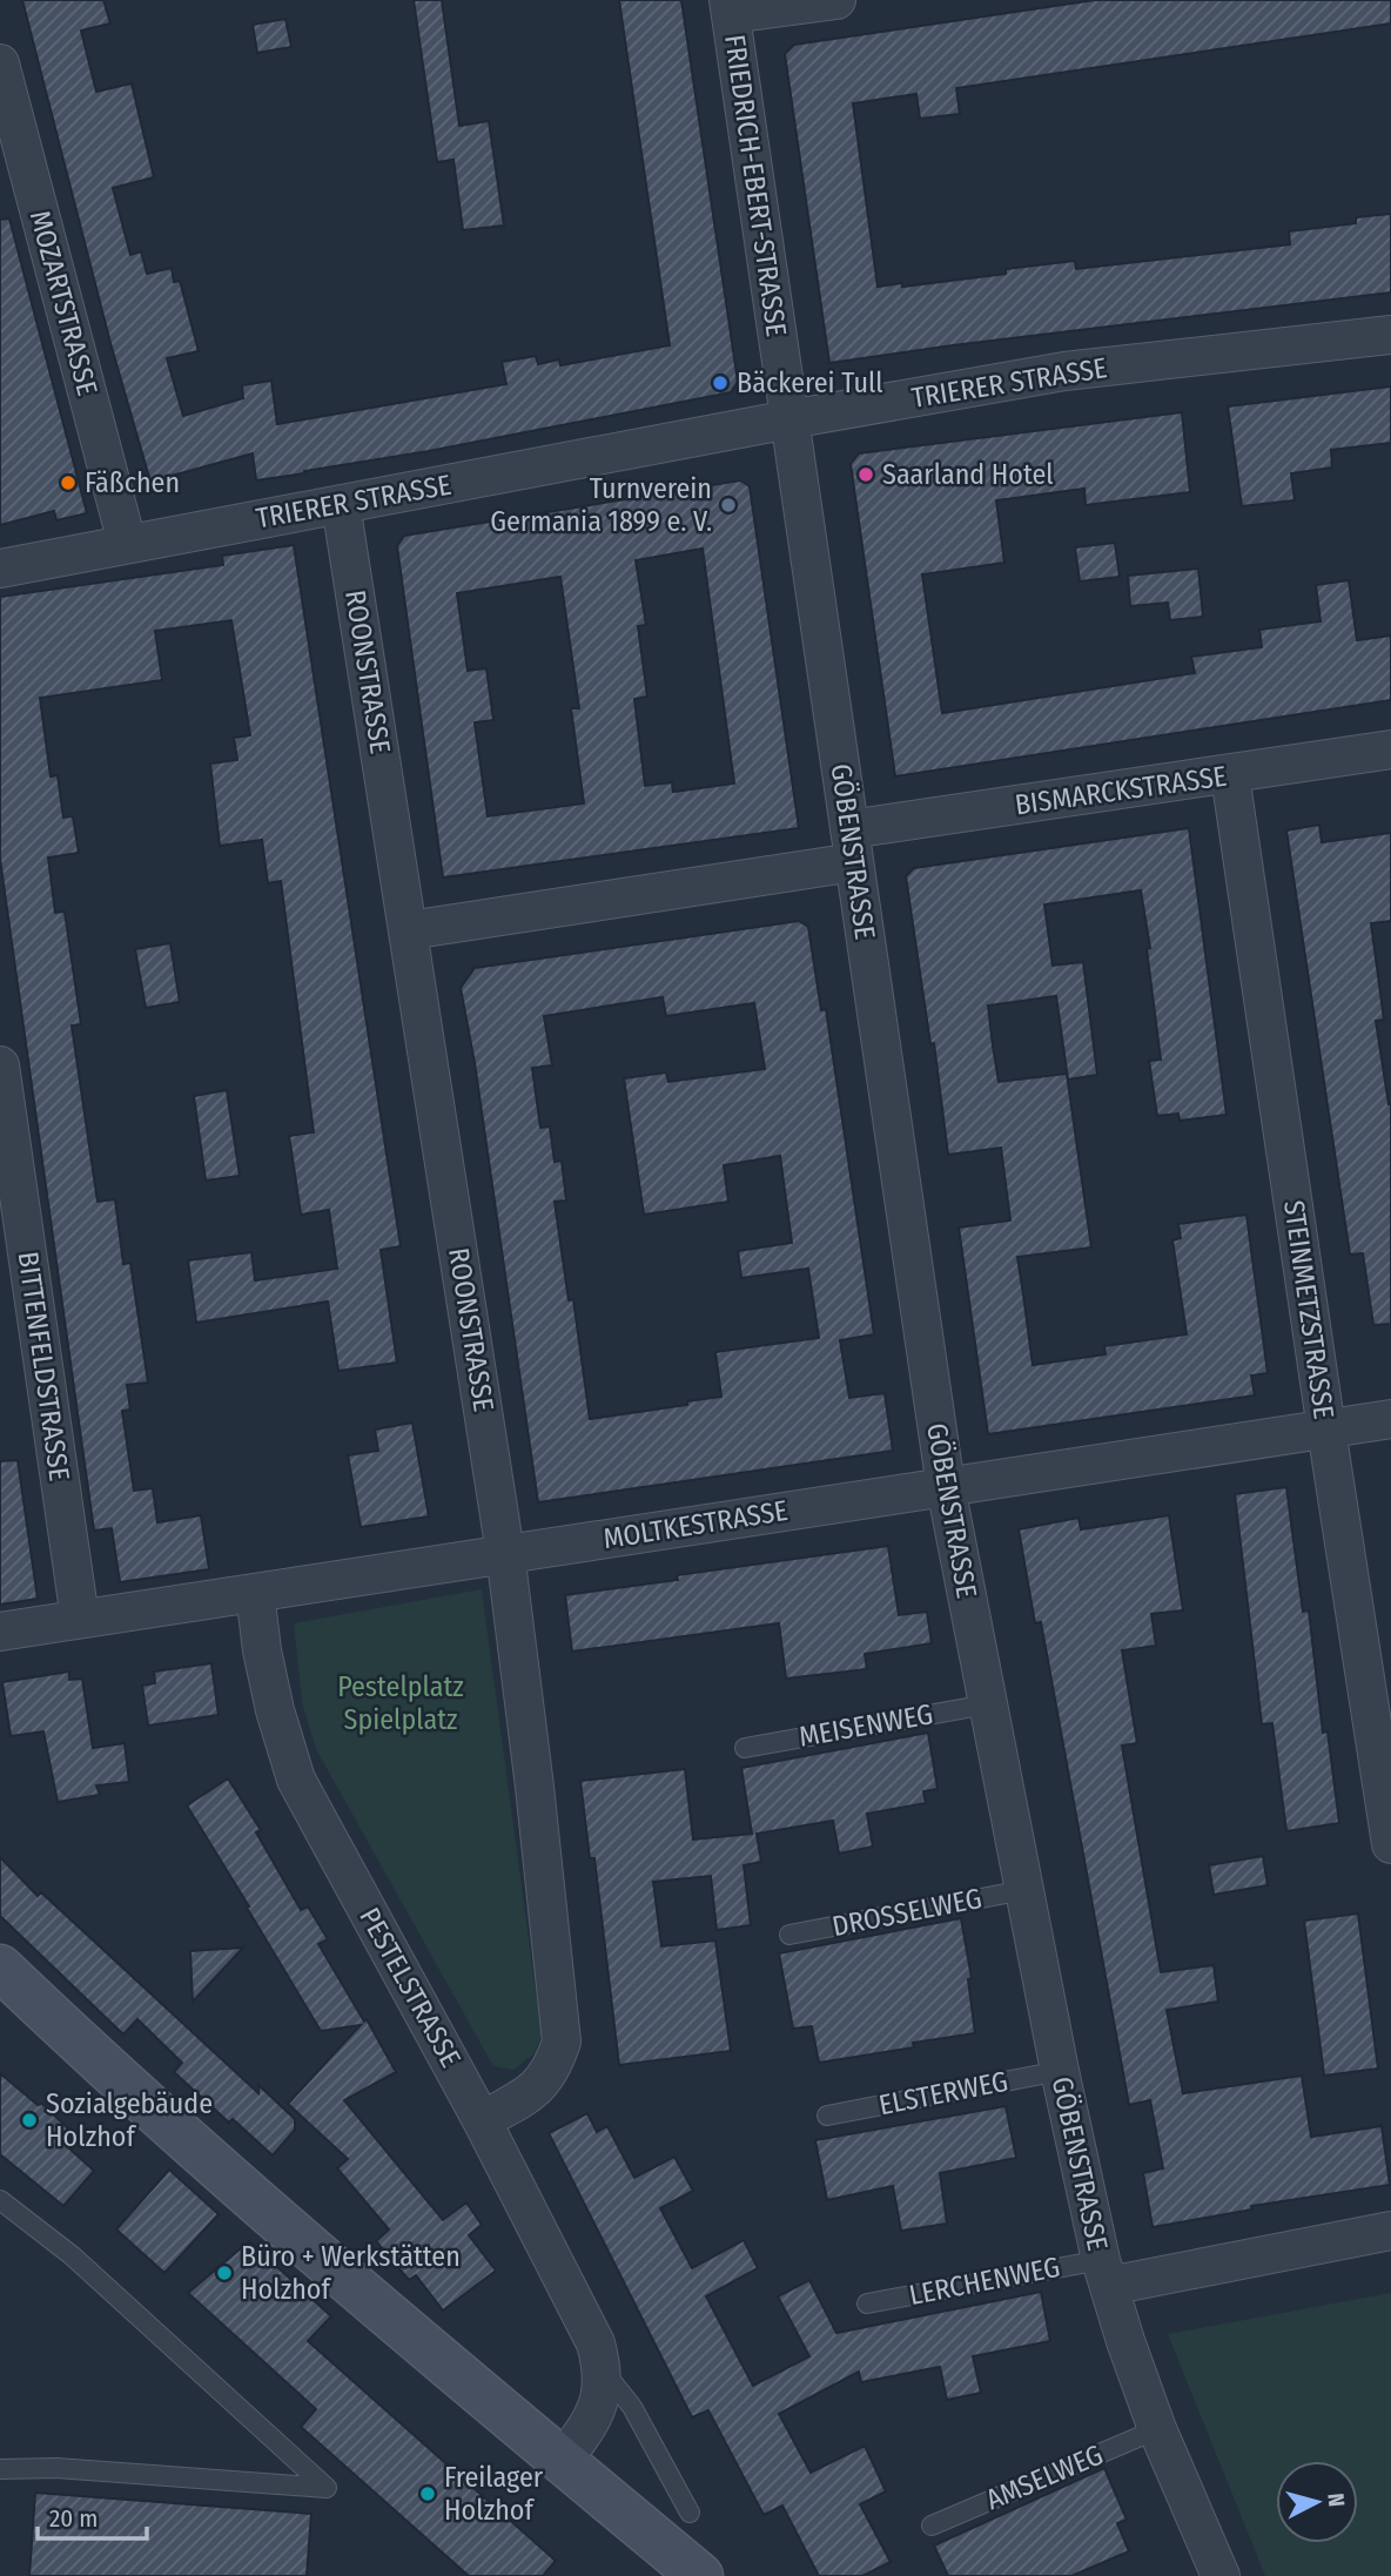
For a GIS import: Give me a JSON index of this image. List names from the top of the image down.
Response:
{
  "streets": {
    "street": [
      "FRIEDRICH-EBERT-STRASSE",
      "MOZARTSTRASSE",
      "TRIERER STRASSE",
      "ROONSTRASSE",
      "BISMARCKSTRASSE",
      "GÖBENSTRASSE",
      "STEINMETZSTRASSE",
      "BITTENFELDSTRASSE",
      "MOLTKESTRASSE",
      "PESTELSTRASSE"
    ],
    "lane": [
      "MEISENWEG",
      "DROSSELWEG",
      "ELSTERWEG",
      "LERCHENWEG",
      "AMSELWEG"
    ]
  },
  "crossings": [
    ["FRIEDRICH-EBERT-STRASSE", "TRIERER STRASSE"],
    ["FRIEDRICH-EBERT-STRASSE", "GÖBENSTRASSE"],
    ["MOZARTSTRASSE", "TRIERER STRASSE"],
    ["TRIERER STRASSE", "ROONSTRASSE"],
    ["TRIERER STRASSE", "GÖBENSTRASSE"],
    ["ROONSTRASSE", "BISMARCKSTRASSE"],
    ["ROONSTRASSE", "MOLTKESTRASSE"],
    ["ROONSTRASSE", "PESTELSTRASSE"],
    ["BISMARCKSTRASSE", "GÖBENSTRASSE"],
    ["BISMARCKSTRASSE", "STEINMETZSTRASSE"],
    ["GÖBENSTRASSE", "MOLTKESTRASSE"],
    ["GÖBENSTRASSE", "MEISENWEG"],
    ["GÖBENSTRASSE", "DROSSELWEG"],
    ["GÖBENSTRASSE", "ELSTERWEG"],
    ["GÖBENSTRASSE", "LERCHENWEG"],
    ["GÖBENSTRASSE", "AMSELWEG"],
    ["STEINMETZSTRASSE", "MOLTKESTRASSE"],
    ["BITTENFELDSTRASSE", "MOLTKESTRASSE"],
    ["MOLTKESTRASSE", "PESTELSTRASSE"]
  ],
  "parks": ["Pestelplatz Spielplatz"],
  "places": [
    "Bäckerei Tull",
    "Saarland Hotel",
    "Fäßchen",
    "Turnverein Germania 1899 e. V.",
    "Sozialgebäude Holzhof",
    "Büro + Werkstätten Holzhof",
    "Freilager Holzhof"
  ],
  "scale_bar": "20 m",
  "north": "right"
}
